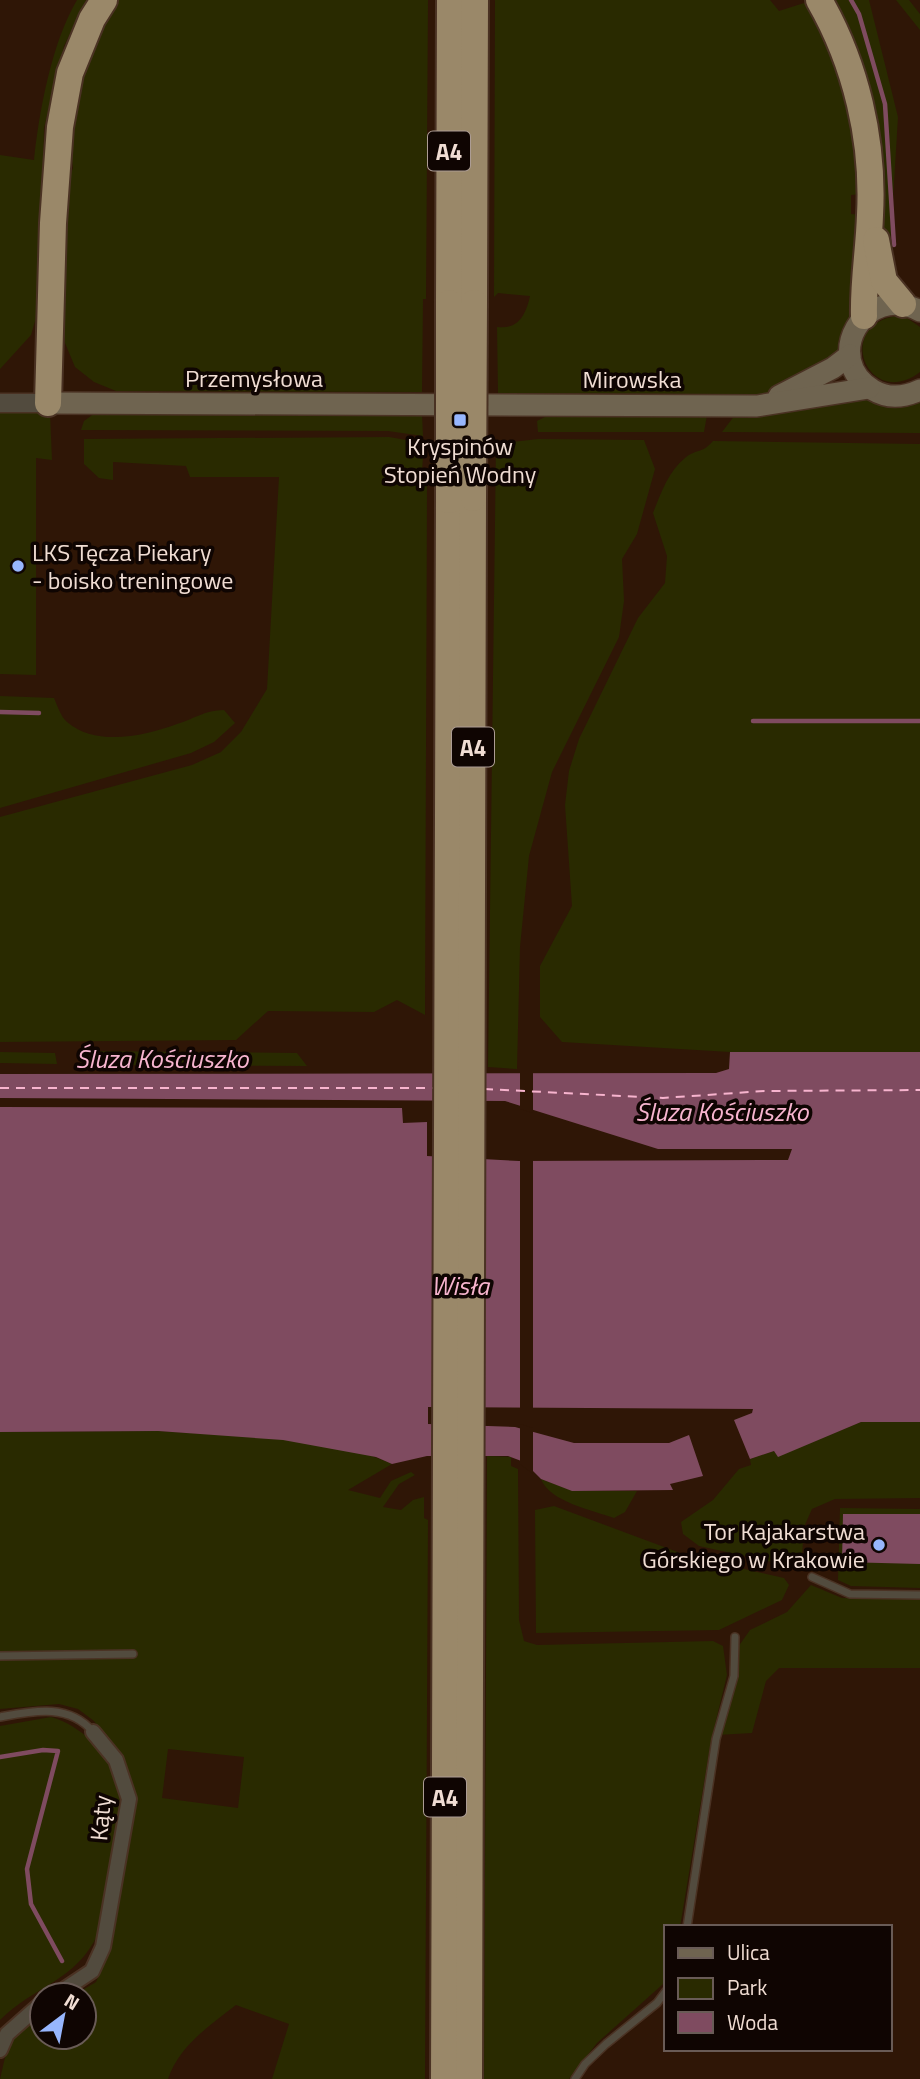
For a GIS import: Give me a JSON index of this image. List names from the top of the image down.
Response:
{
  "streets": {
    "highway": ["A4"],
    "main road": ["Przemysłowa", "Mirowska"],
    "street": ["Kąty"]
  },
  "crossings": [
    ["Przemysłowa", "Mirowska"]
  ],
  "water": ["Śluza Kościuszko", "Wisła"],
  "places": {
    "transit": ["Kryspinów Stopień Wodny"],
    "other": ["LKS Tęcza Piekary - boisko treningowe", "Tor Kajakarstwa Górskiego w Krakowie"]
  },
  "legend": ["Ulica", "Park", "Woda"],
  "north": "top right"
}
